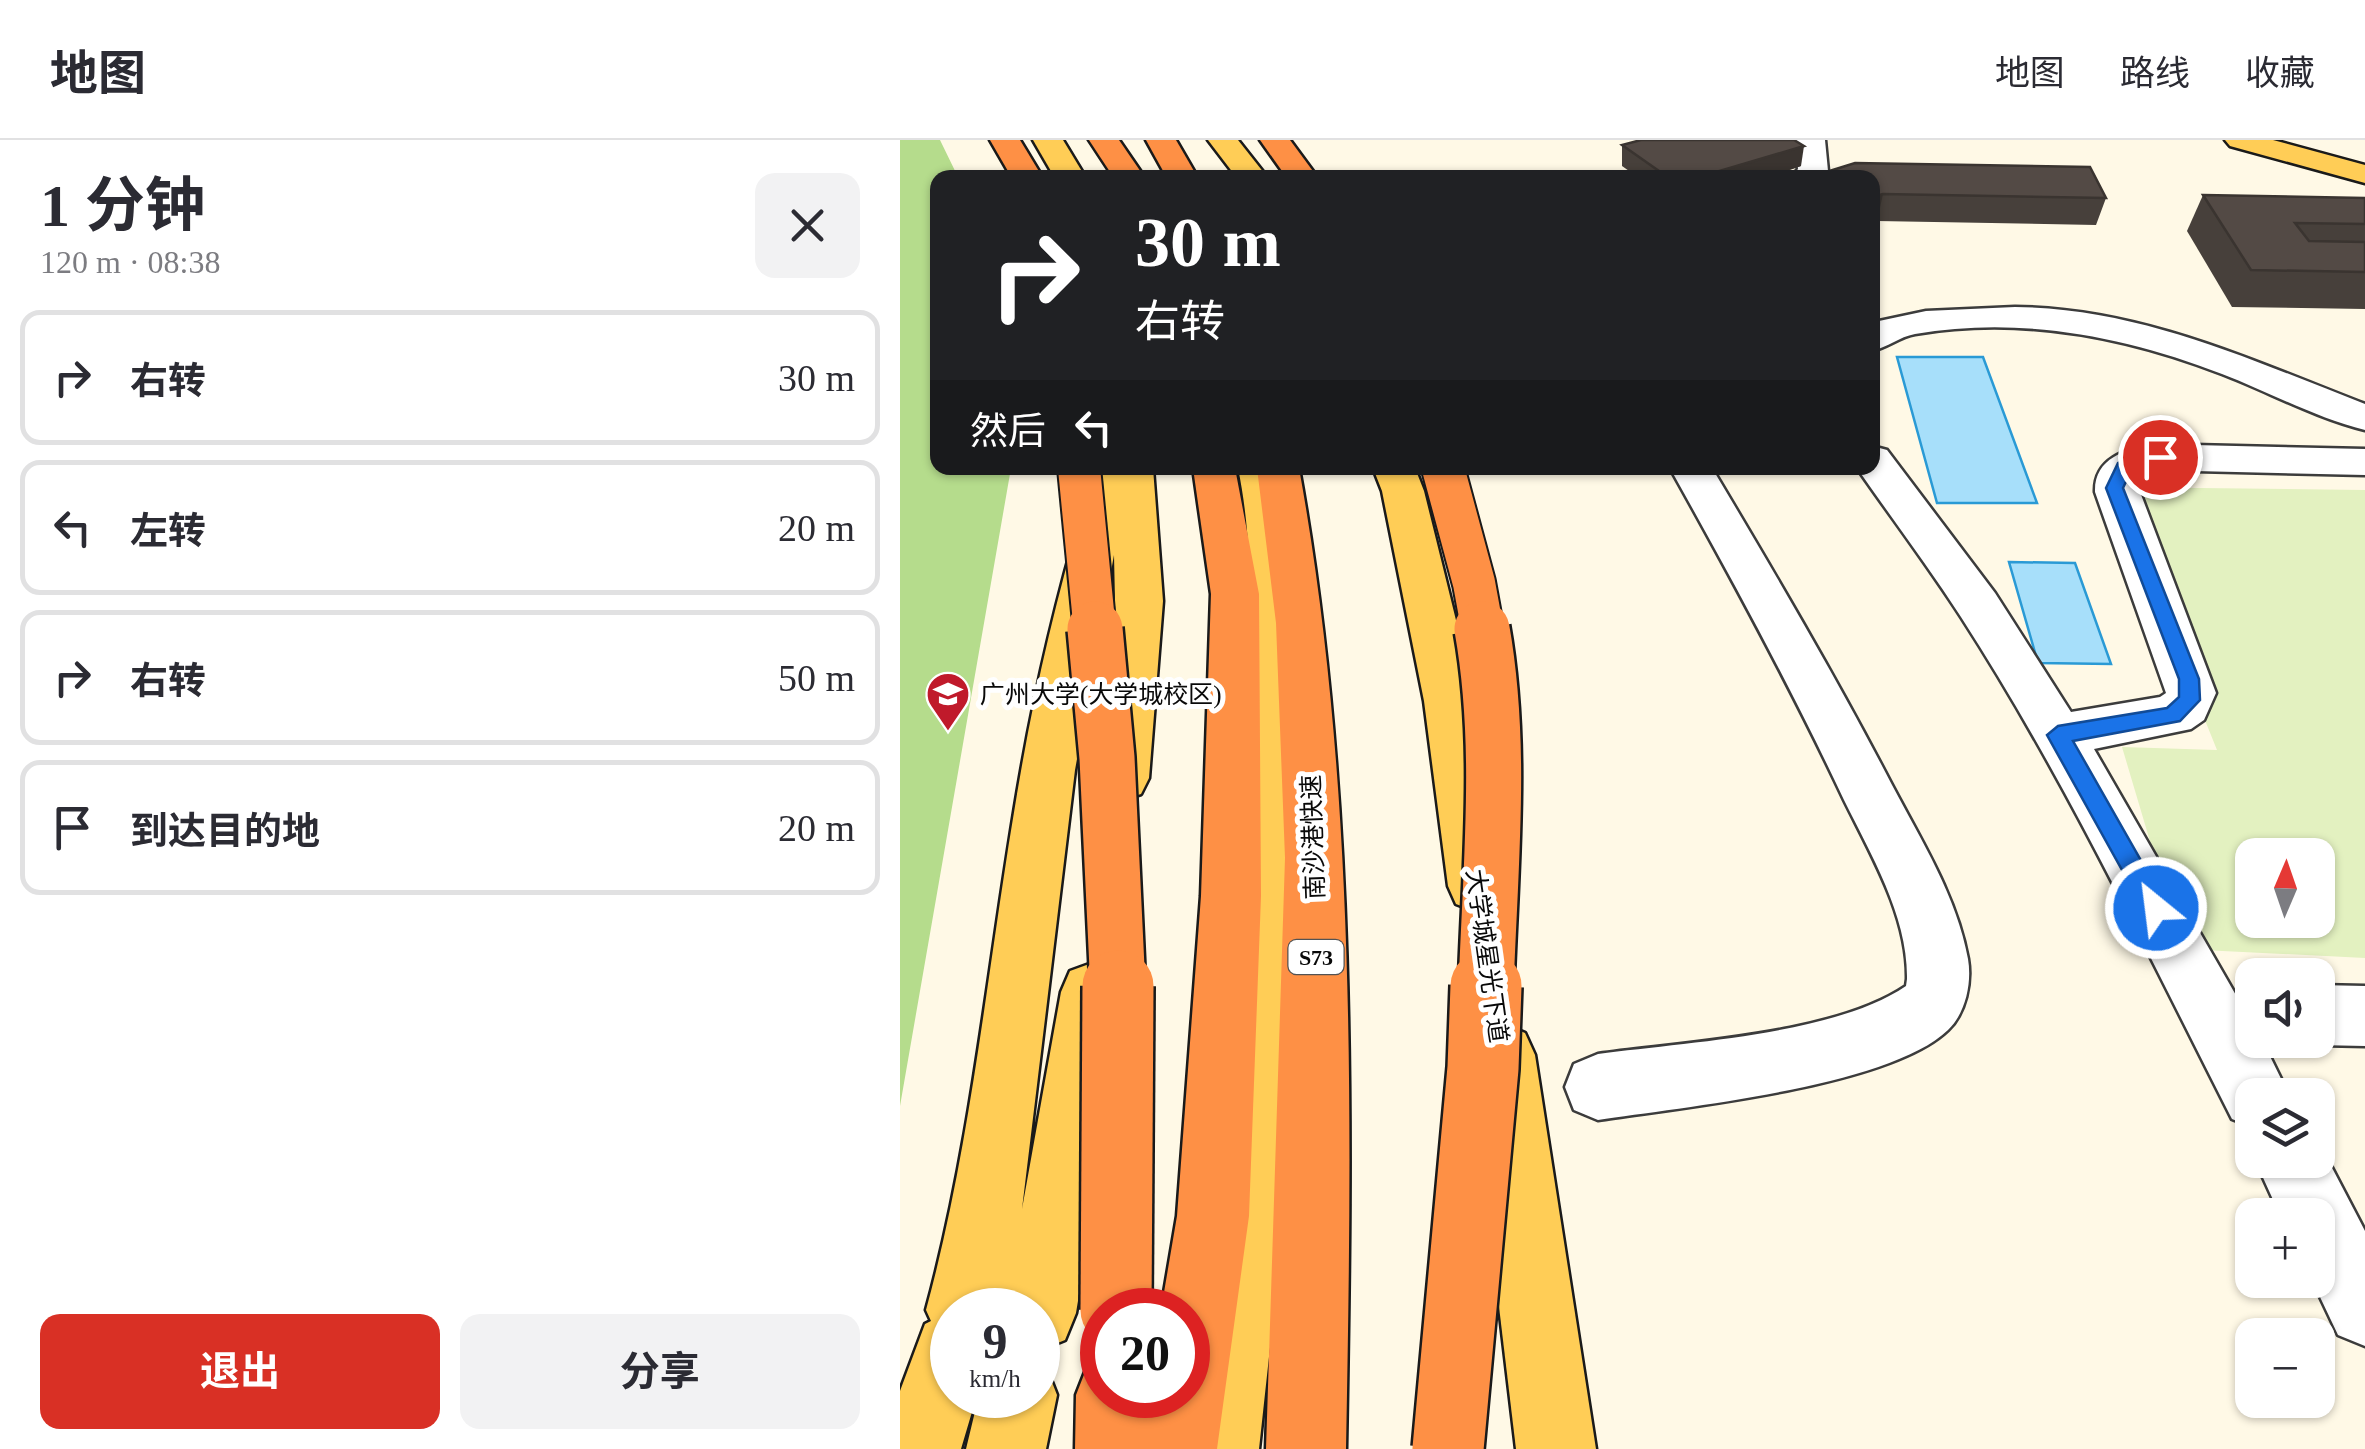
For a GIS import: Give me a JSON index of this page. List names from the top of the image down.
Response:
{
  "streets": {
    "highway": ["南沙港快速", "S73"],
    "main road": ["大学城星光下道"]
  },
  "places": {
    "school or university": ["广州大学(大学城校区)"]
  },
  "north": "top",
  "page": {
    "header": "地图",
    "nav": ["地图", "路线", "收藏"],
    "heading": ["1 分钟", "120 m · 08:38"],
    "turn": ["30 m", "右转"],
    "list": [
      {
        "name": "右转",
        "value": "30 m"
      },
      {
        "name": "左转",
        "value": "20 m"
      },
      {
        "name": "右转",
        "value": "50 m"
      },
      {
        "name": "到达目的地",
        "value": "20 m"
      }
    ],
    "then": "然后",
    "map_buttons": ["+", "−"],
    "speed": "9 km/h",
    "limit": "20",
    "buttons": ["退出", "分享"]
  }
}
